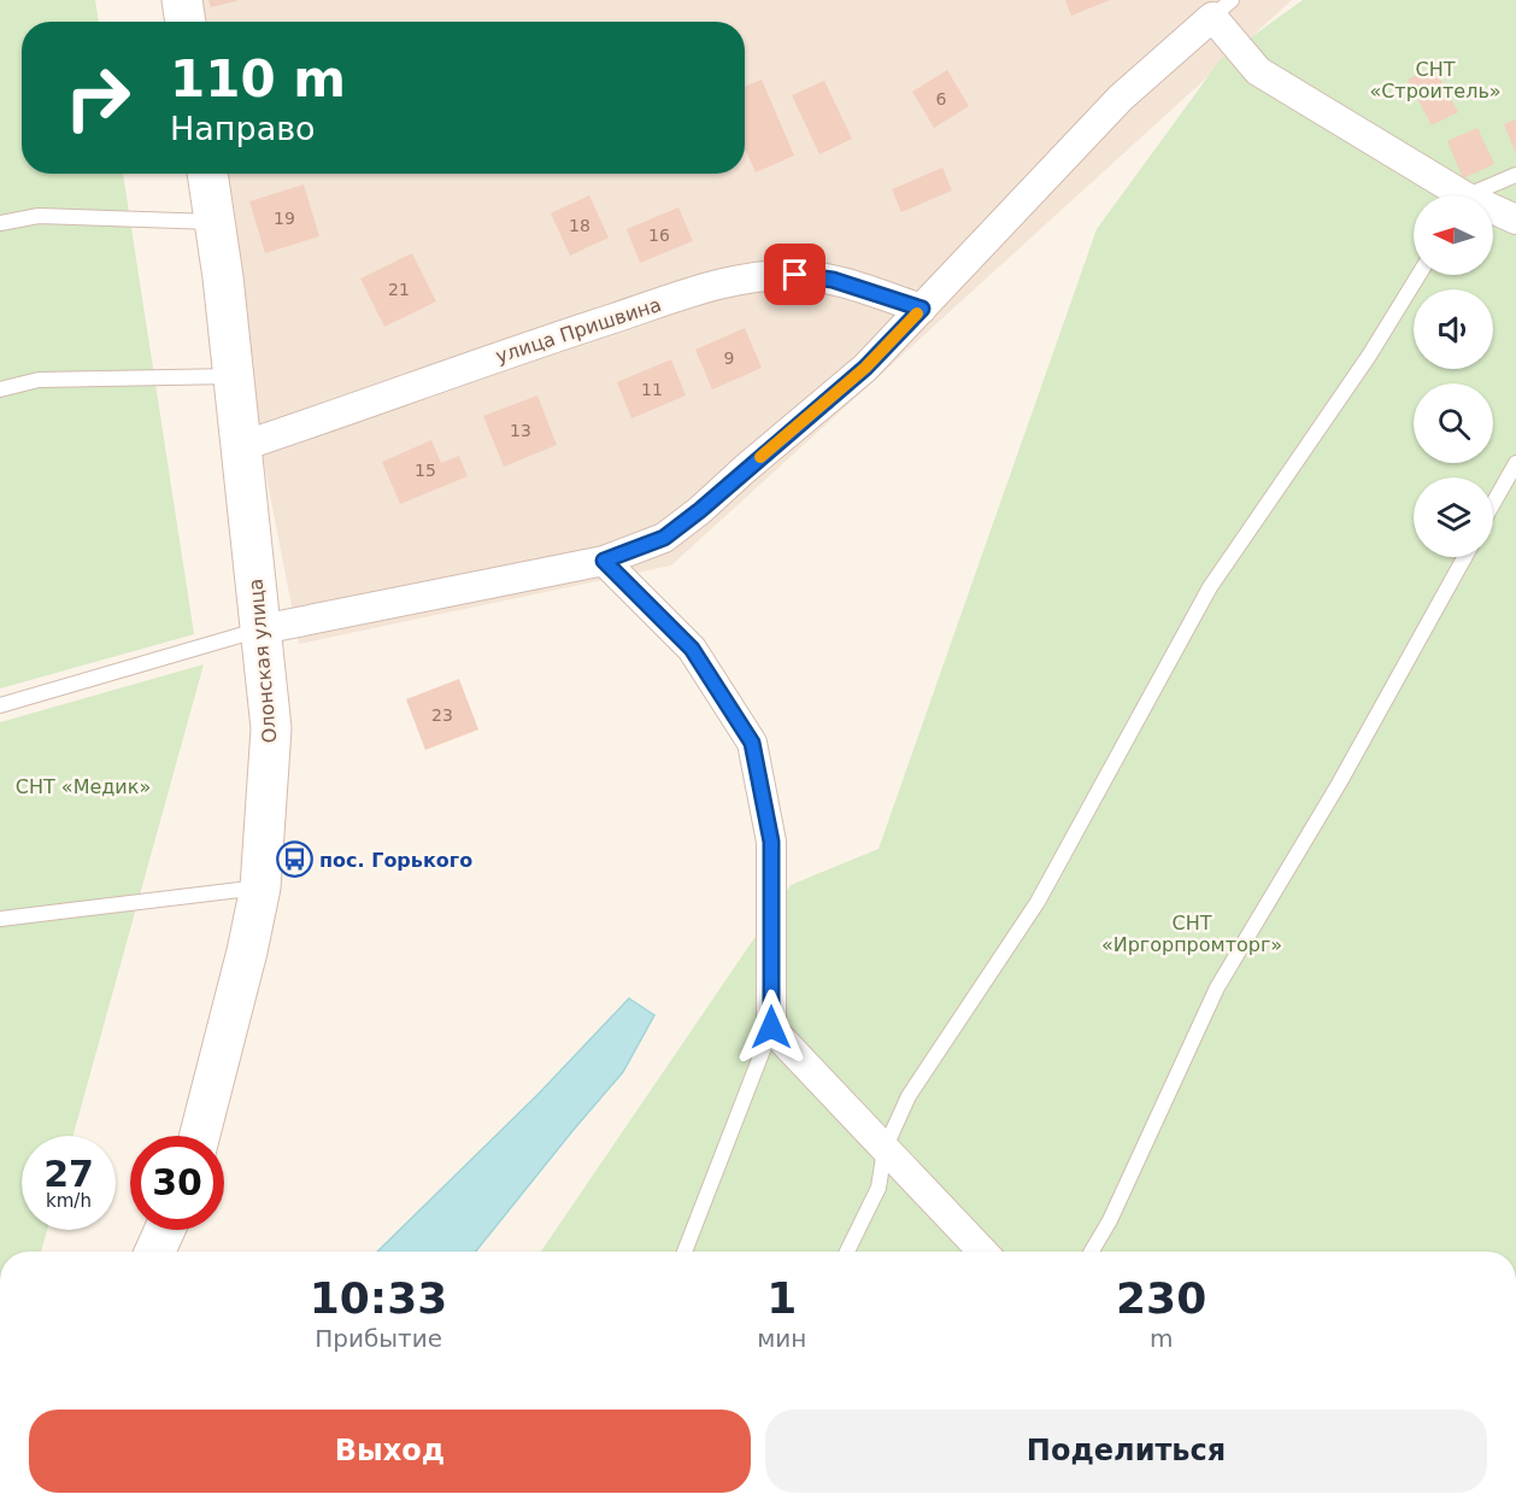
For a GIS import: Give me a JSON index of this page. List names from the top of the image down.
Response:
{
  "streets": {
    "street": ["улица Пришвина", "Олонская улица"]
  },
  "crossings": [
    ["улица Пришвина", "Олонская улица"]
  ],
  "parks": ["СНТ «Строитель»", "СНТ «Медик»", "СНТ «Иргорпромторг»"],
  "places": {
    "bus stop": ["пос. Горького"]
  },
  "house_numbers": [
    "6",
    "19",
    "18",
    "16",
    "21",
    "9",
    "11",
    "13",
    "15",
    "23"
  ],
  "north": "left",
  "page": {
    "turn": ["110 m", "Направо"],
    "speed": "27 km/h",
    "limit": "30",
    "eta": [
      "10:33",
      "Прибытие",
      "1",
      "мин",
      "230",
      "m"
    ],
    "buttons": ["Выход", "Поделиться"]
  }
}
